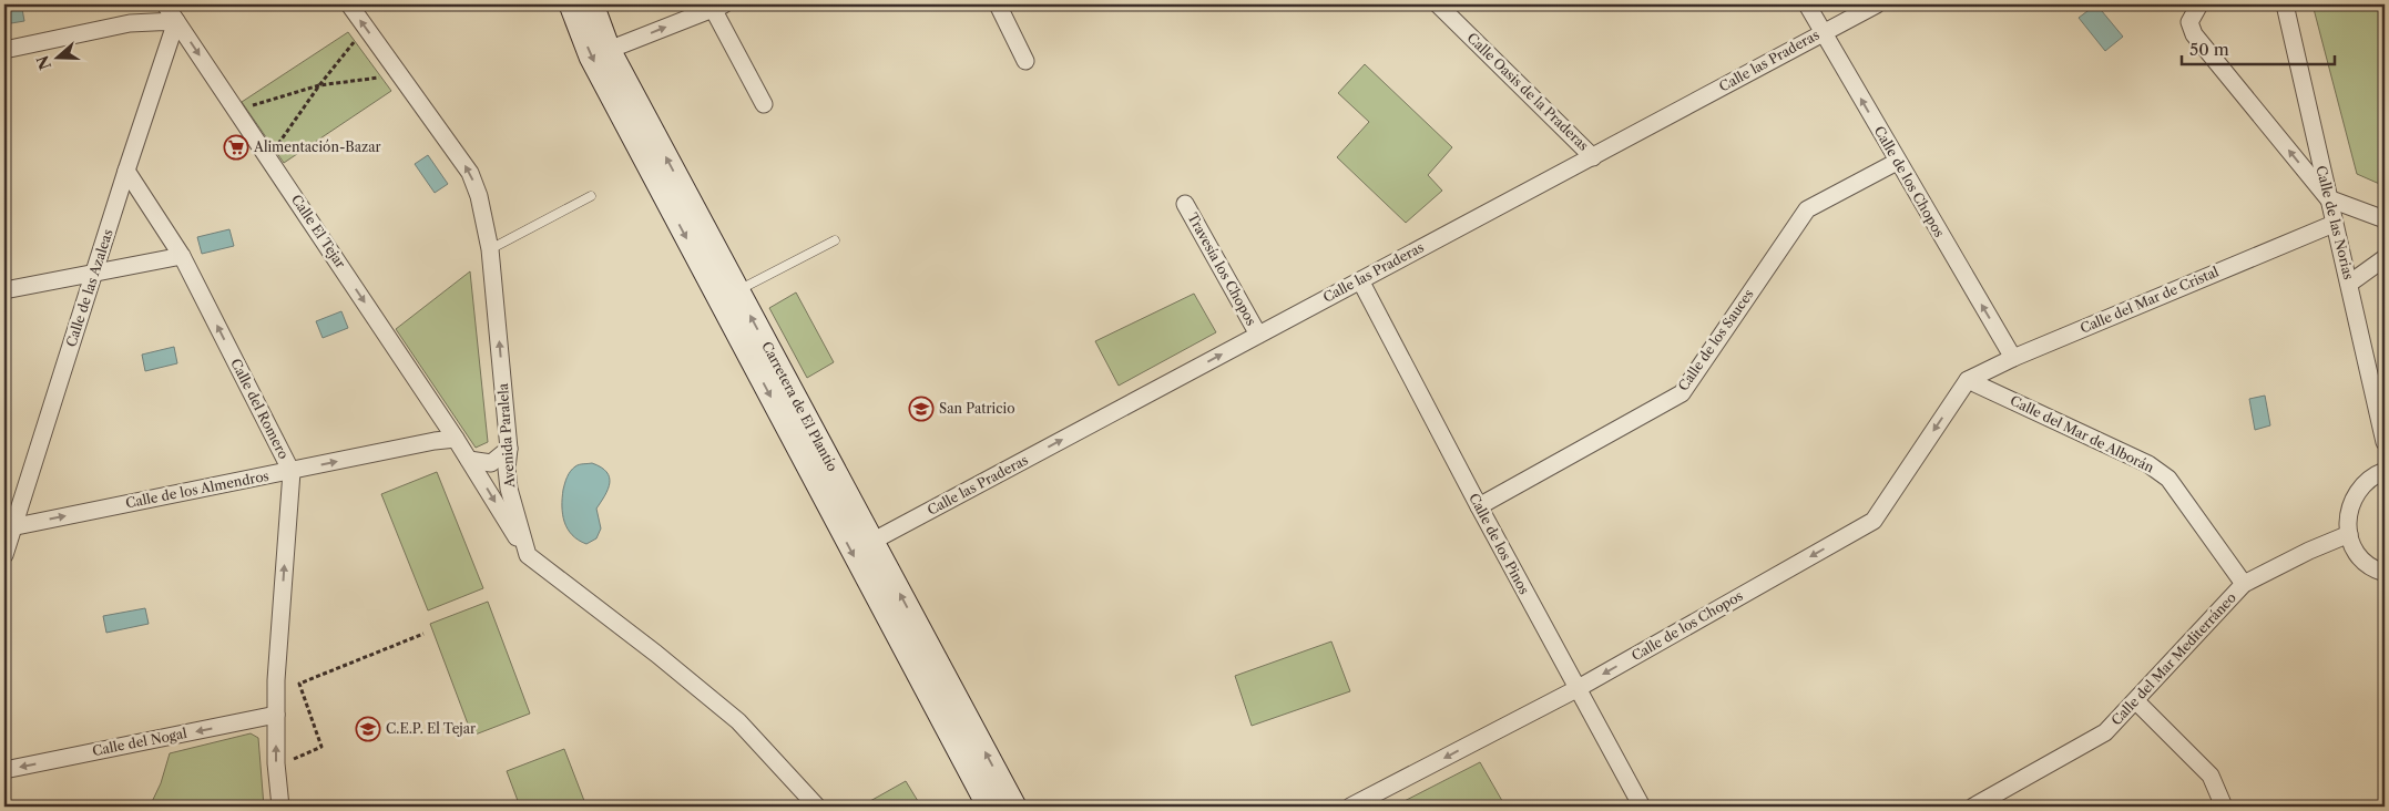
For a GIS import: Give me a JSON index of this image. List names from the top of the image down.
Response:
{
  "streets": {
    "street": [
      "Calle las Praderas",
      "Calle Oasis de la Praderas",
      "Calle de los Chopos",
      "Calle de las Norias",
      "Calle El Tejar",
      "Travesía los Chopos",
      "Calle de las Azaleas",
      "Calle del Mar de Cristal",
      "Calle de los Sauces",
      "Carretera de El Plantío",
      "Calle del Romero",
      "Calle del Mar de Alborán",
      "Avenida Paralela",
      "Calle de los Almendros",
      "Calle de los Pinos",
      "Calle del Mar Mediterráneo",
      "Calle del Nogal"
    ]
  },
  "crossings": [
    ["Calle las Praderas", "Calle Oasis de la Praderas"],
    ["Calle las Praderas", "Calle de los Chopos"],
    ["Calle las Praderas", "Travesía los Chopos"],
    ["Calle las Praderas", "Carretera de El Plantío"],
    ["Calle las Praderas", "Calle de los Pinos"],
    ["Calle de los Chopos", "Calle del Mar de Cristal"],
    ["Calle de los Chopos", "Calle de los Sauces"],
    ["Calle de los Chopos", "Calle del Mar de Alborán"],
    ["Calle de los Chopos", "Calle de los Pinos"],
    ["Calle de las Norias", "Calle del Mar de Cristal"],
    ["Calle El Tejar", "Calle de las Azaleas"],
    ["Calle El Tejar", "Avenida Paralela"],
    ["Calle El Tejar", "Calle de los Almendros"],
    ["Calle de las Azaleas", "Calle del Romero"],
    ["Calle de las Azaleas", "Calle de los Almendros"],
    ["Calle del Mar de Cristal", "Calle del Mar de Alborán"],
    ["Calle de los Sauces", "Calle de los Pinos"],
    ["Calle del Romero", "Calle de los Almendros"],
    ["Calle del Romero", "Calle del Nogal"],
    ["Calle del Mar de Alborán", "Calle del Mar Mediterráneo"]
  ],
  "one_way": [
    "Calle las Praderas",
    "Calle El Tejar",
    "Calle del Romero",
    "Avenida Paralela",
    "Calle de los Almendros",
    "Calle del Nogal"
  ],
  "places": {
    "supermarket": ["Alimentación-Bazar"],
    "school or university": ["San Patricio", "C.E.P. El Tejar"]
  },
  "scale_bar": "50 m",
  "north": "left"
}
